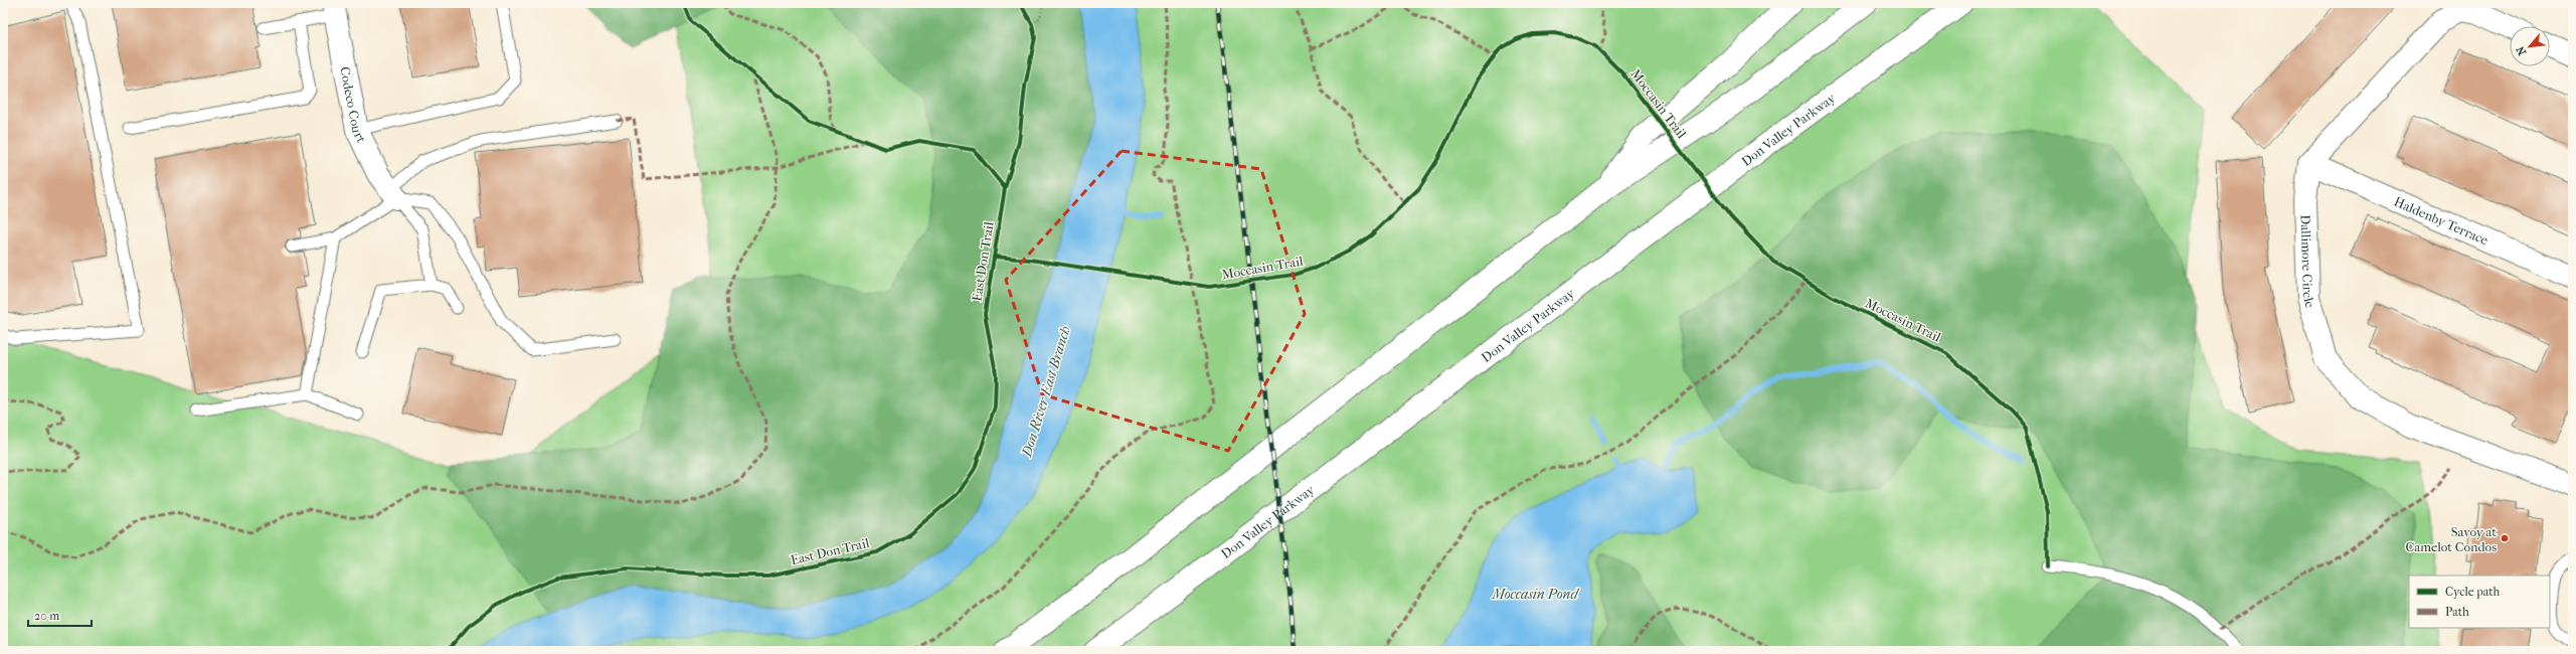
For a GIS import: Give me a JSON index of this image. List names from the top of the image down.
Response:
{
  "streets": {
    "main road": [
      "Codeco Court",
      "Don Valley Parkway",
      "Haldenby Terrace",
      "Dallimore Circle"
    ],
    "cycle path": ["Moccasin Trail", "East Don Trail"]
  },
  "crossings": [
    ["Haldenby Terrace", "Dallimore Circle"]
  ],
  "water": ["Don River East Branch", "Moccasin Pond"],
  "places": ["Savoy at Camelot Condos"],
  "legend": ["Cycle path", "Path"],
  "scale_bar": "20 m",
  "north": "bottom left"
}
